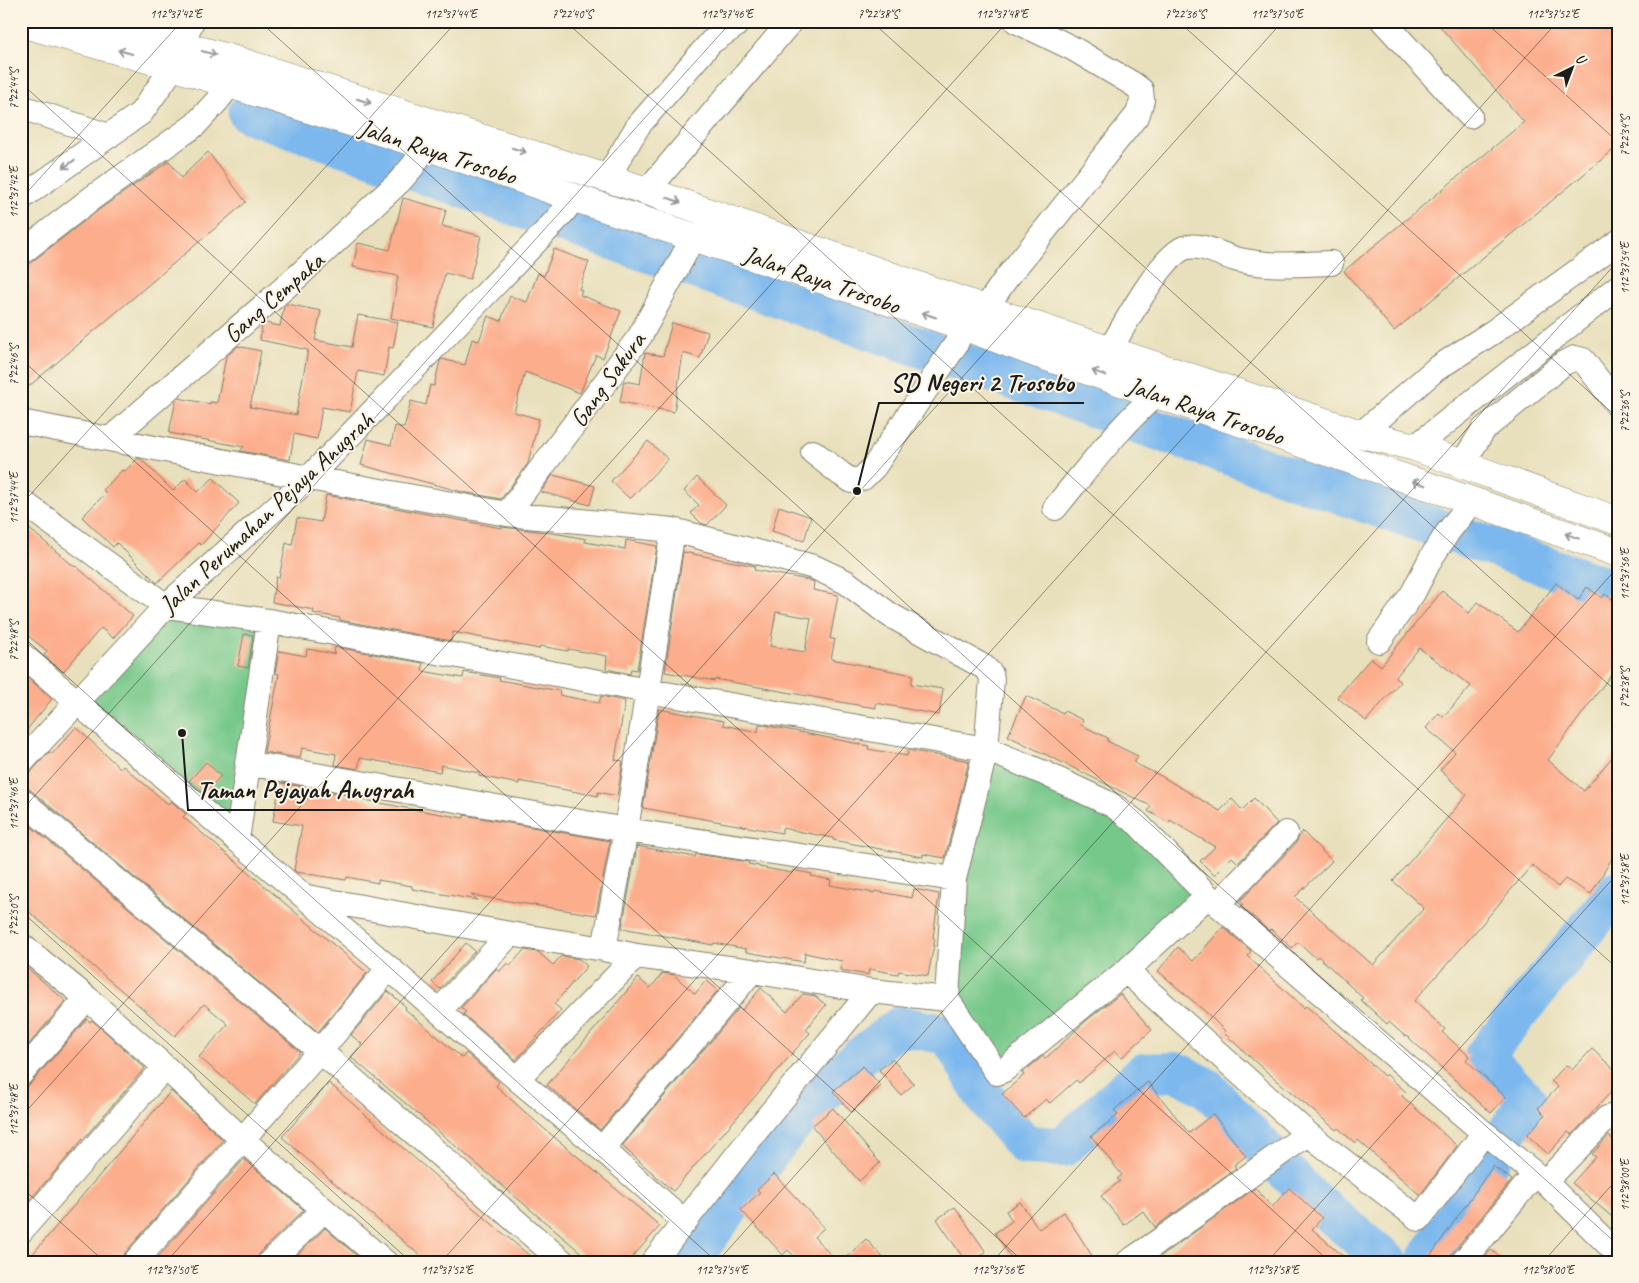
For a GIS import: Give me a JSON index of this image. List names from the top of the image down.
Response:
{
  "streets": {
    "highway": ["Jalan Raya Trosobo"],
    "street": ["Gang Cempaka", "Gang Sakura", "Jalan Perumahan Pejaya Anugrah"]
  },
  "crossings": [
    ["Jalan Raya Trosobo", "Gang Cempaka"],
    ["Jalan Raya Trosobo", "Gang Sakura"],
    ["Jalan Raya Trosobo", "Jalan Perumahan Pejaya Anugrah"]
  ],
  "places": ["SD Negeri 2 Trosobo", "Taman Pejayah Anugrah"],
  "north": "top right",
  "coordinates": [
    "112°37'42\"E",
    "112°37'44\"E",
    "7°22'40\"S",
    "112°37'46\"E",
    "7°22'38\"S",
    "112°37'48\"E",
    "7°22'36\"S",
    "112°37'50\"E",
    "112°37'52\"E",
    "7°22'44\"S",
    "7°22'34\"S",
    "112°37'54\"E",
    "7°22'46\"S",
    "112°37'56\"E",
    "7°22'48\"S",
    "112°37'58\"E",
    "7°22'50\"S",
    "112°38'00\"E"
  ]
}
